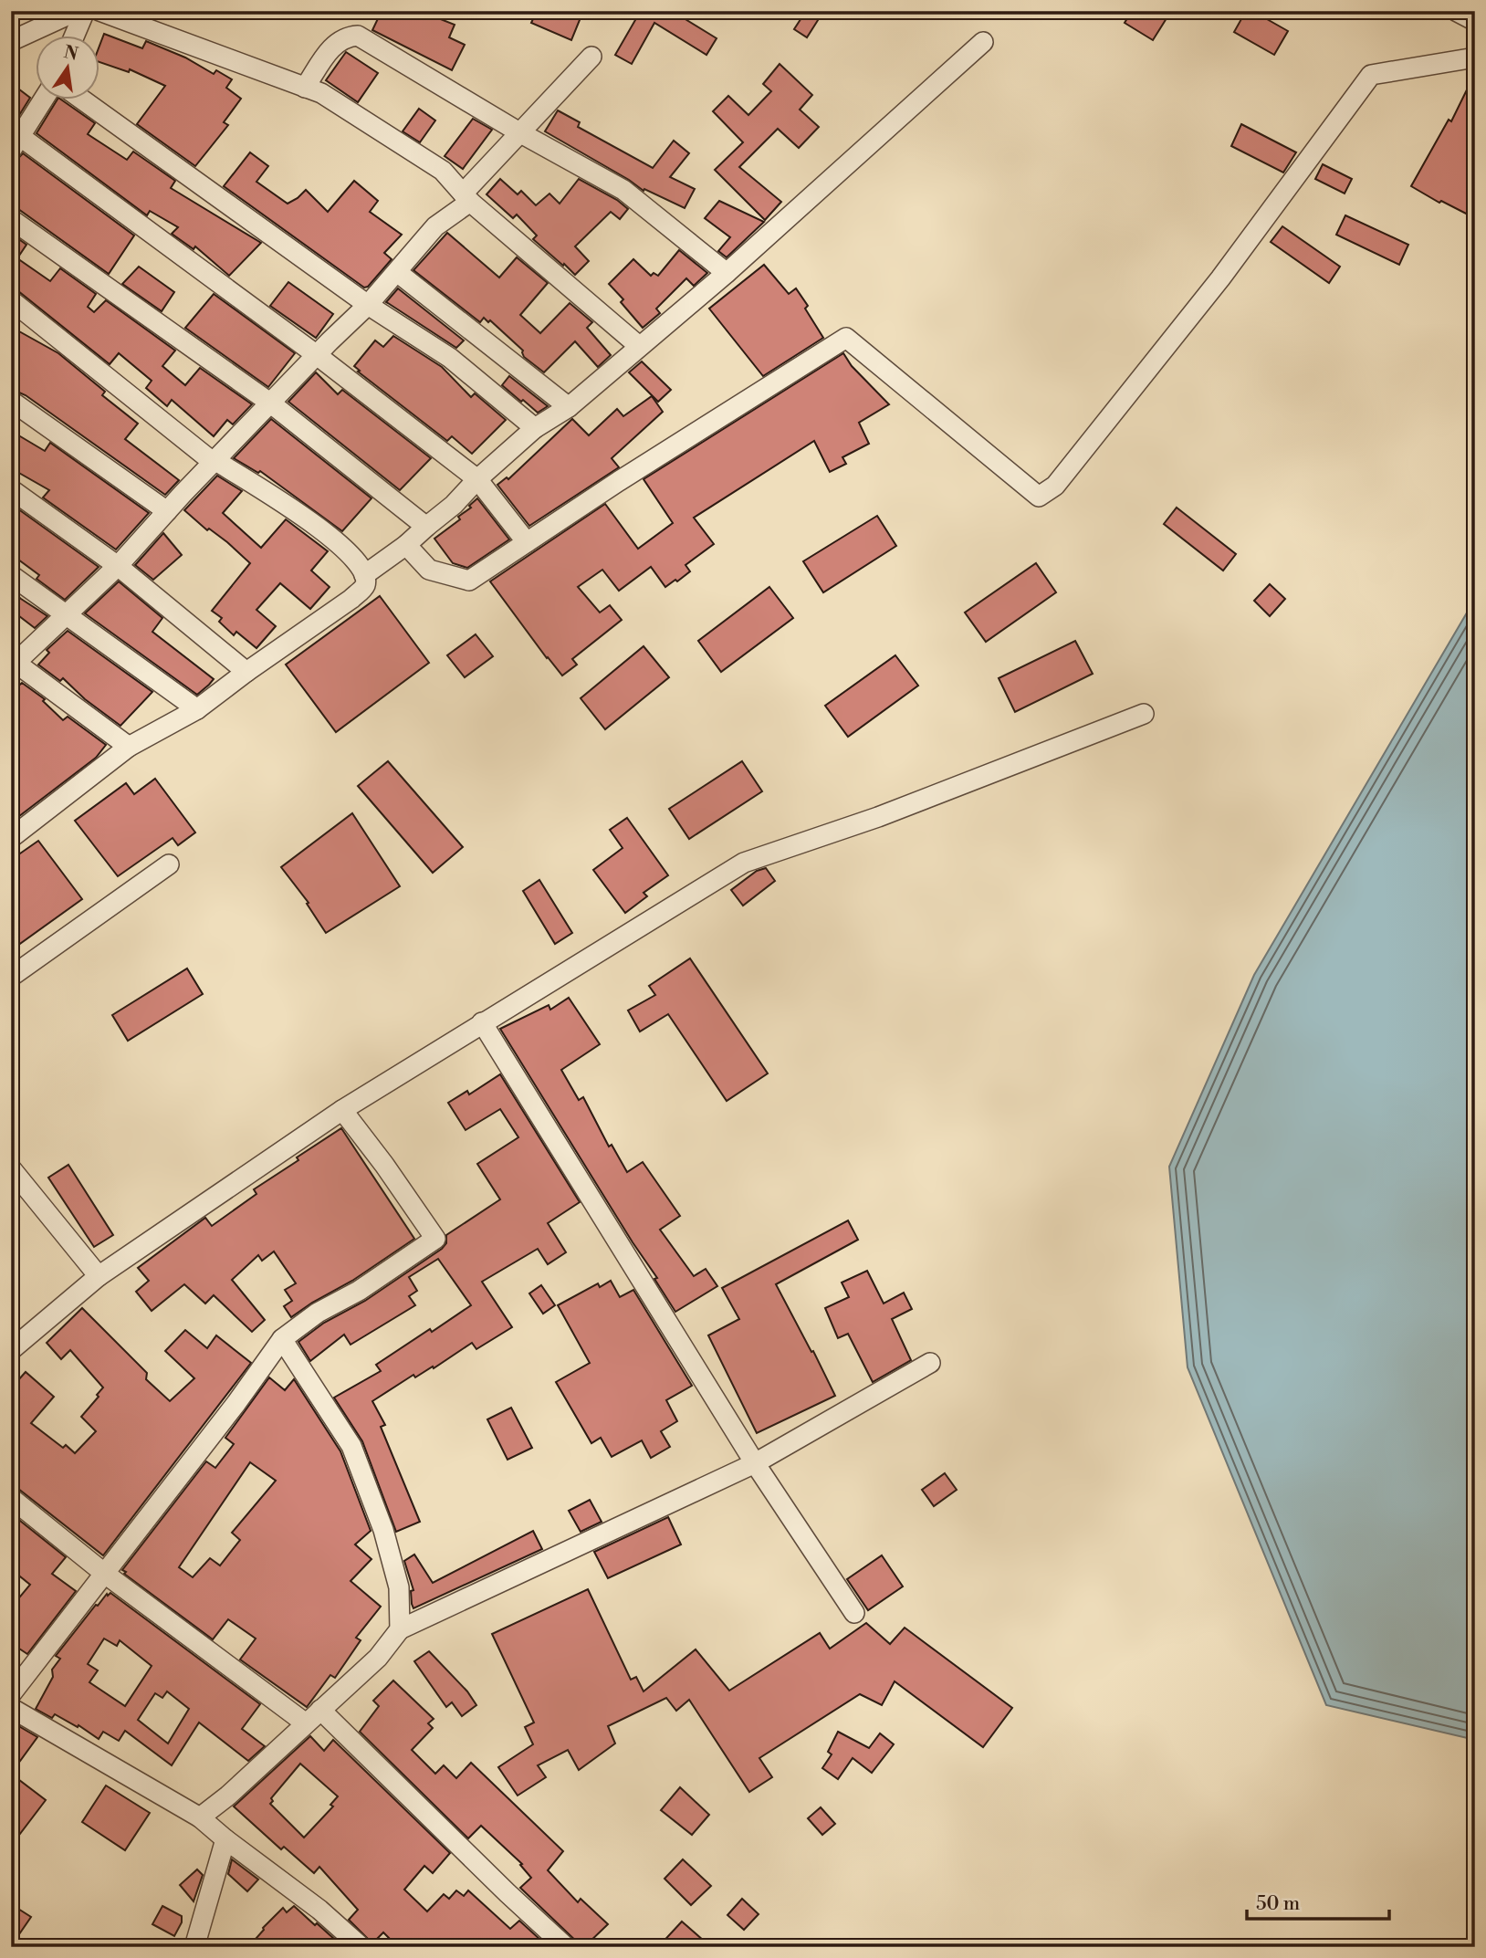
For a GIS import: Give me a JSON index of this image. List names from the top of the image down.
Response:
{
  "scale_bar": "50 m",
  "north": "top"
}
